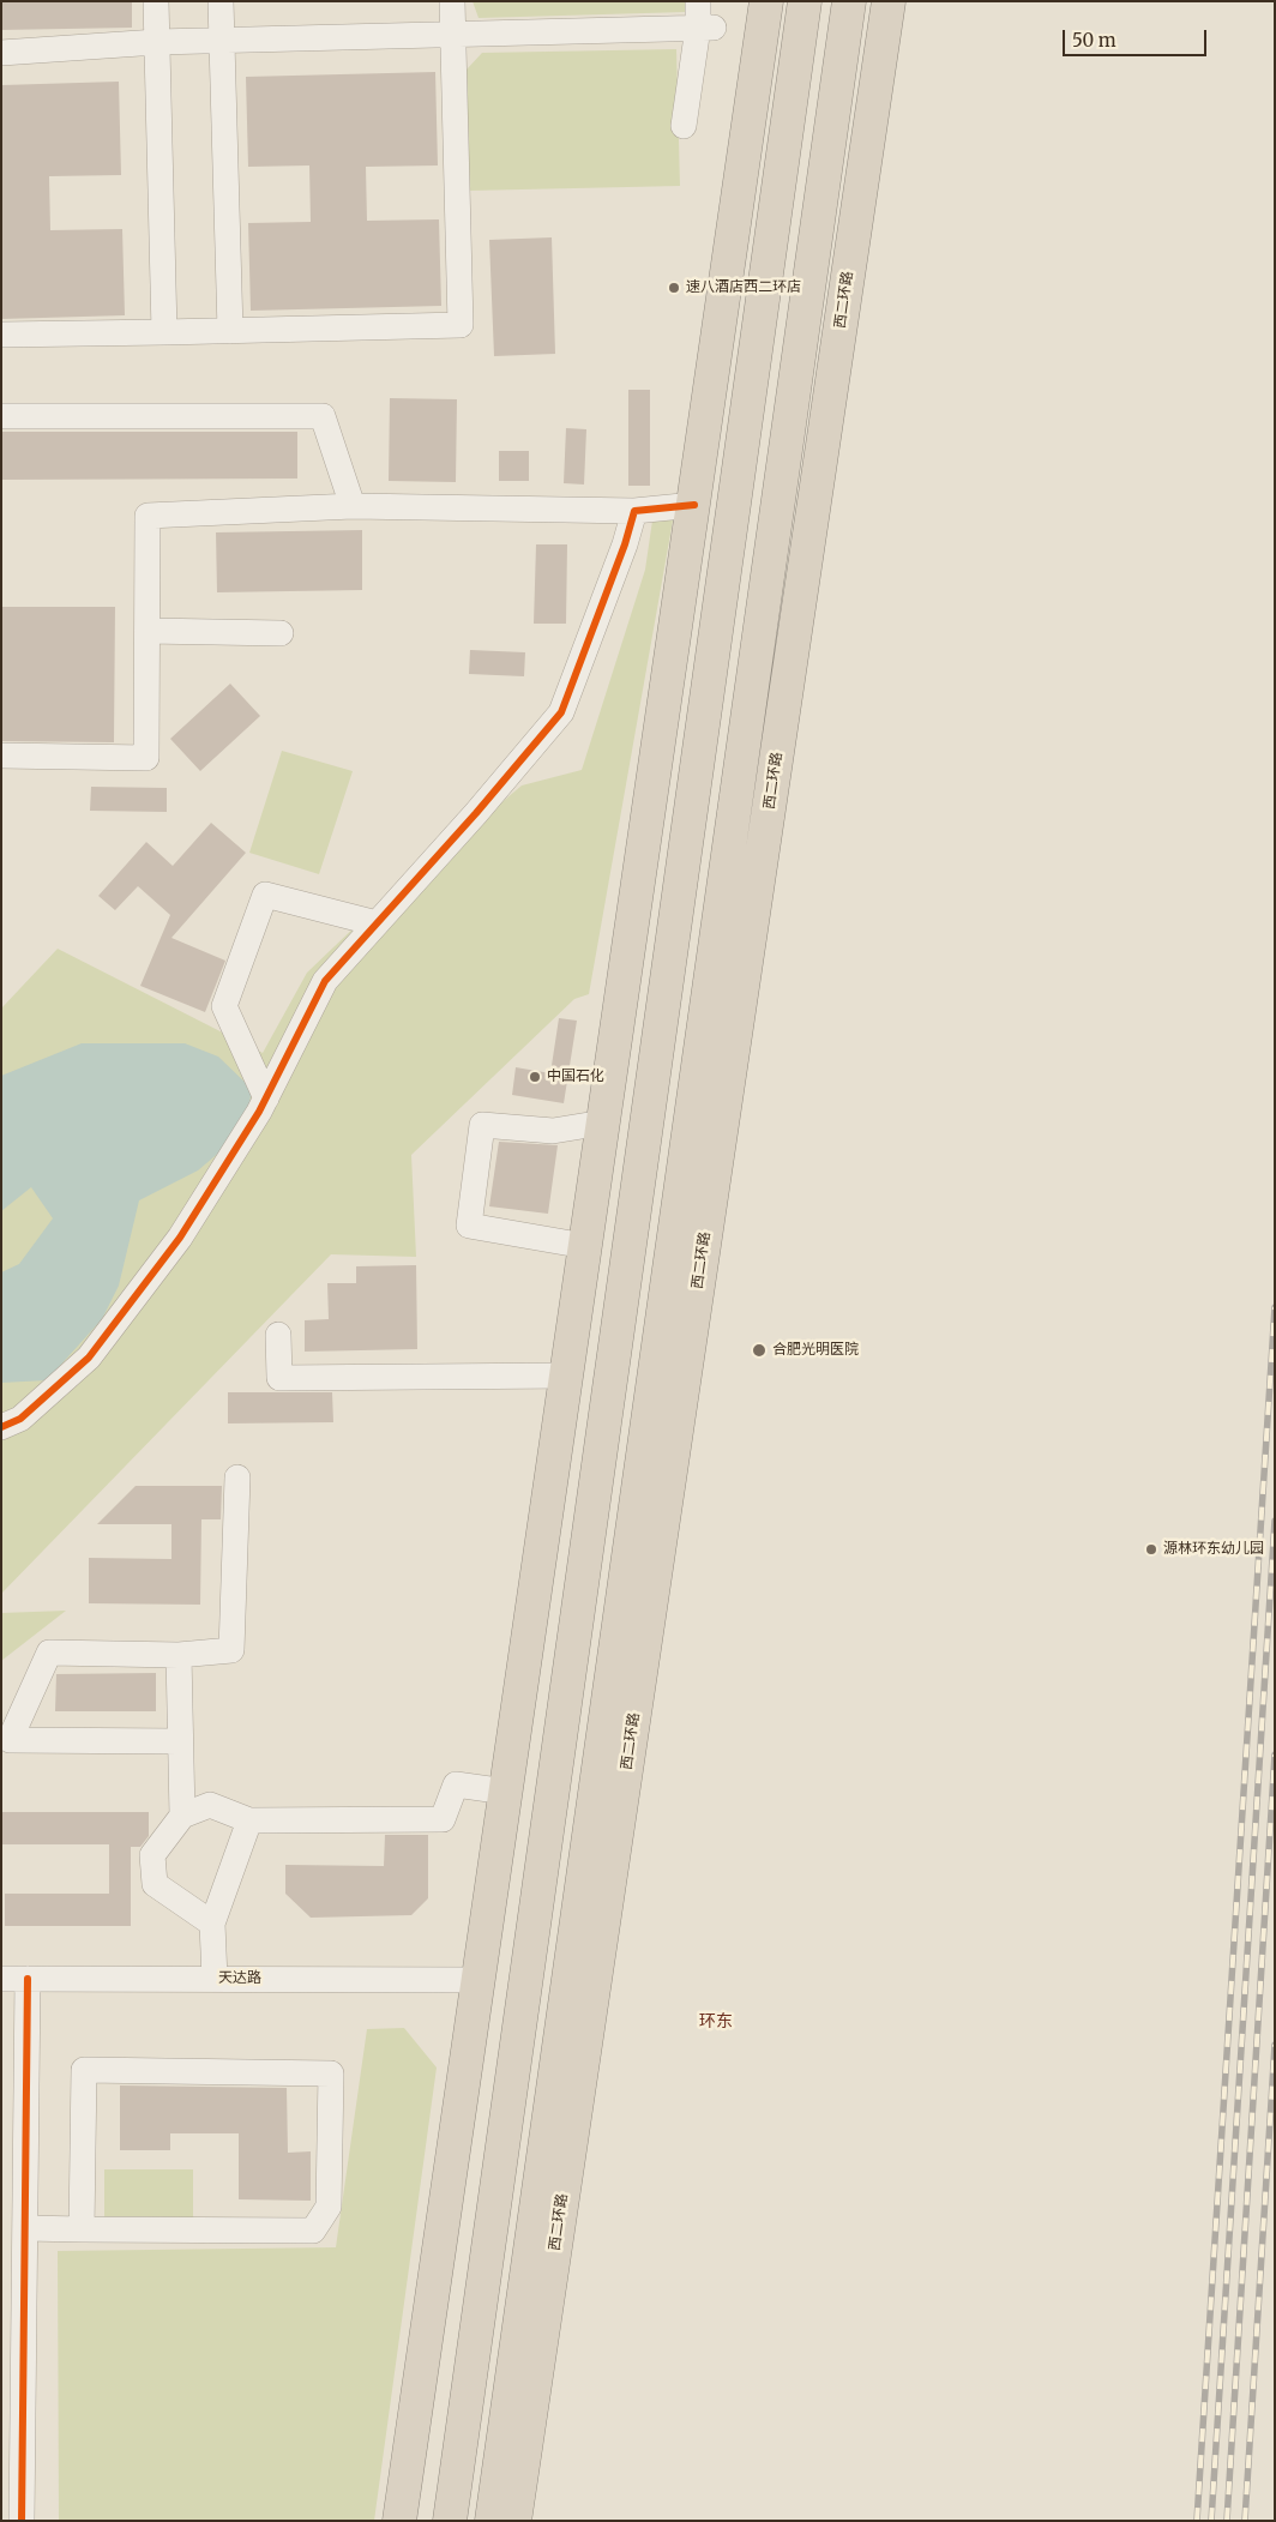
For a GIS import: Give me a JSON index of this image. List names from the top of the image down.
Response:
{
  "streets": {
    "highway": ["西二环路"],
    "street": ["天达路"]
  },
  "districts": ["环东"],
  "places": [
    "速八酒店西二环店",
    "中国石化",
    "合肥光明医院",
    "源林环东幼儿园"
  ],
  "scale_bar": "50 m"
}
